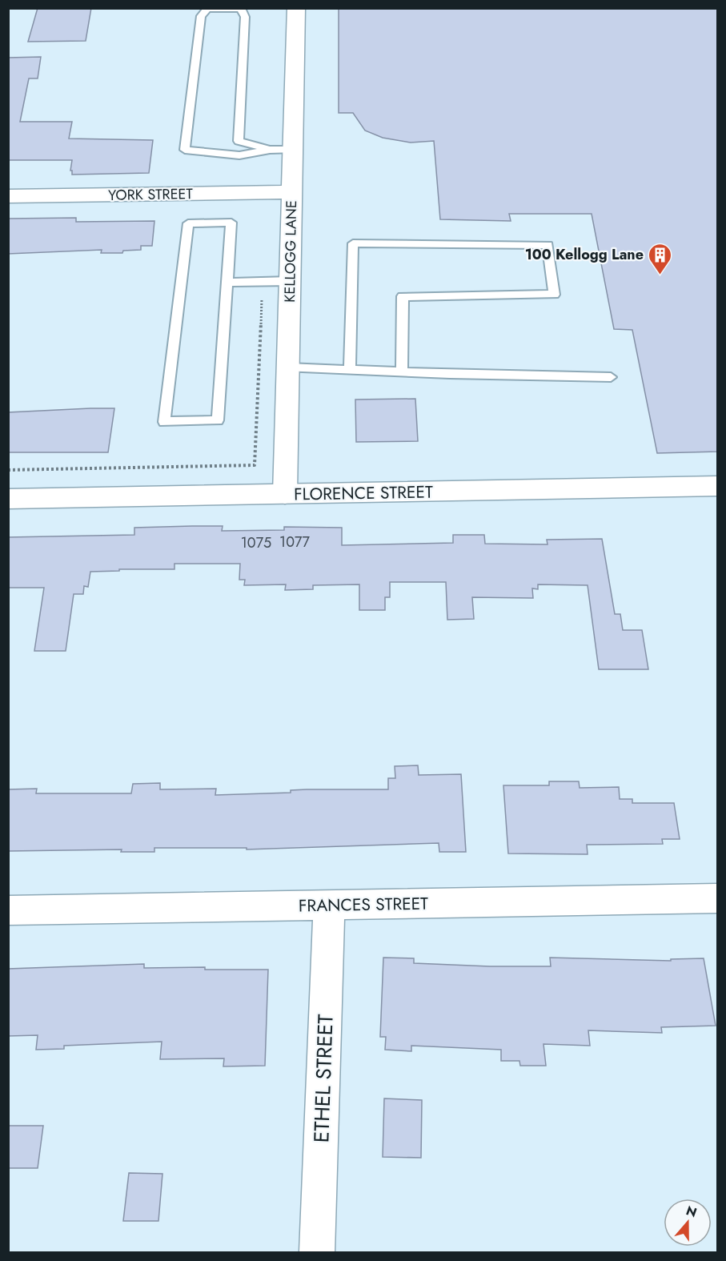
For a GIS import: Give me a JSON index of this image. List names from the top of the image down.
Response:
{
  "streets": {
    "street": [
      "YORK STREET",
      "KELLOGG LANE",
      "FLORENCE STREET",
      "FRANCES STREET",
      "ETHEL STREET"
    ]
  },
  "crossings": [
    ["YORK STREET", "KELLOGG LANE"],
    ["KELLOGG LANE", "FLORENCE STREET"],
    ["FRANCES STREET", "ETHEL STREET"]
  ],
  "places": {
    "building": ["100 Kellogg Lane"]
  },
  "house_numbers": ["1077", "1075"],
  "north": "top"
}
